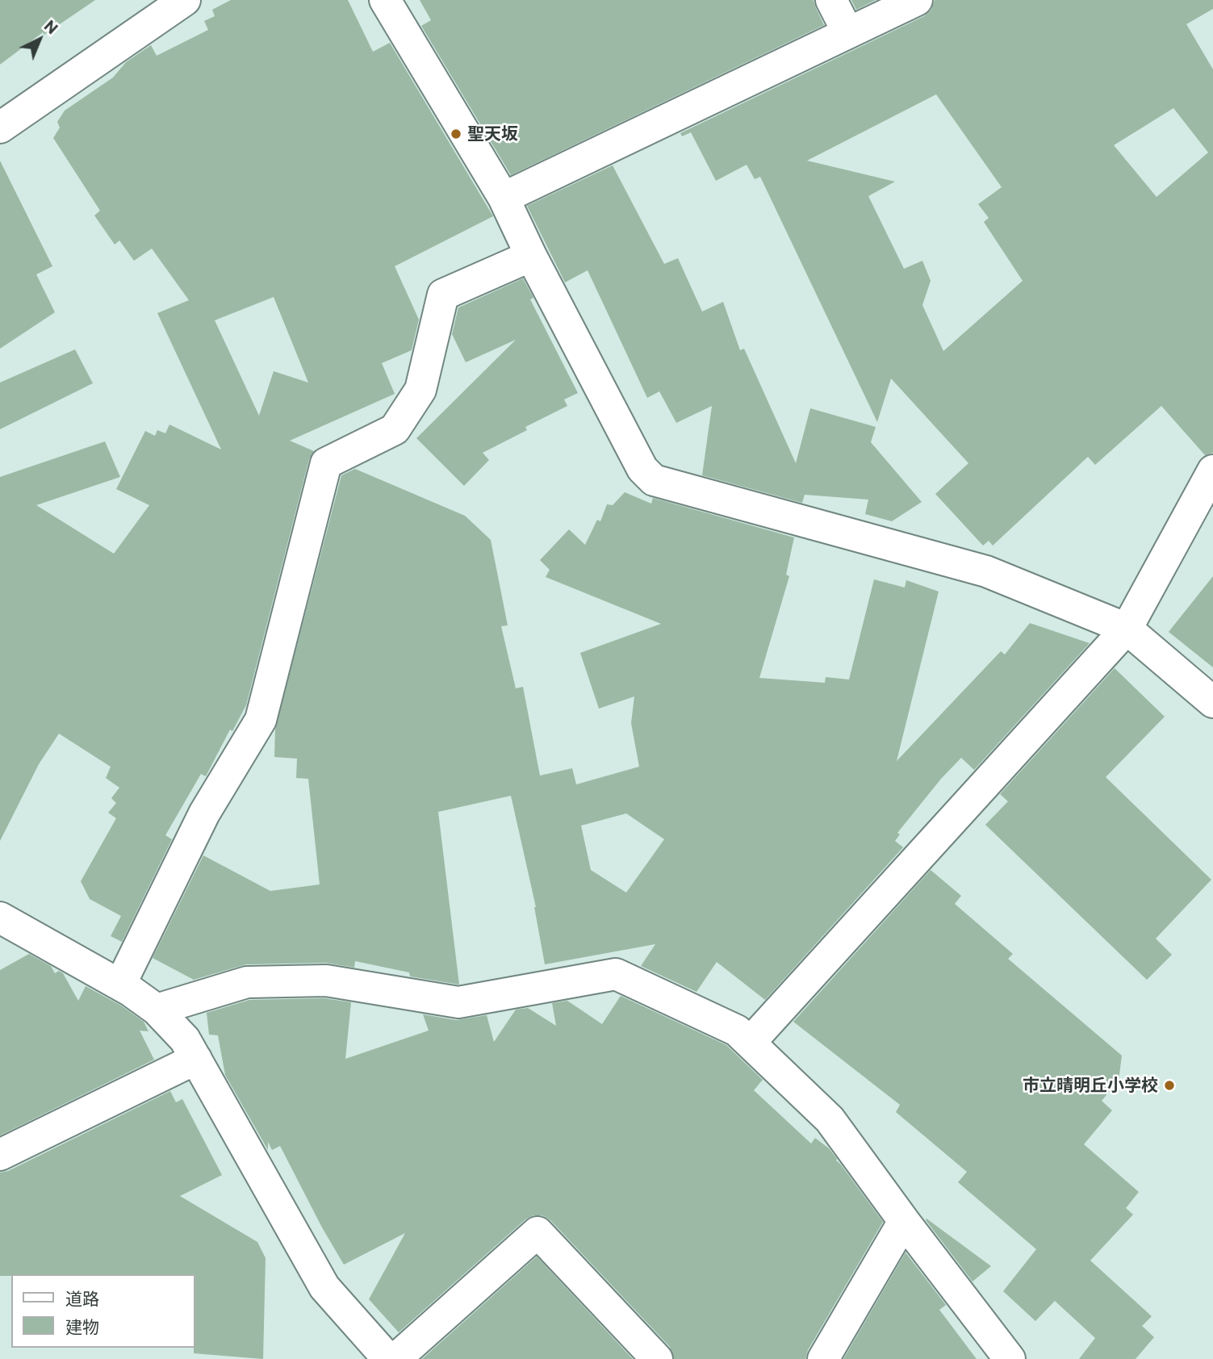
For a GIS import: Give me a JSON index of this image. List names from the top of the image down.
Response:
{
  "places": ["聖天坂", "市立晴明丘小学校"],
  "legend": ["道路", "建物"],
  "north": "top right"
}
